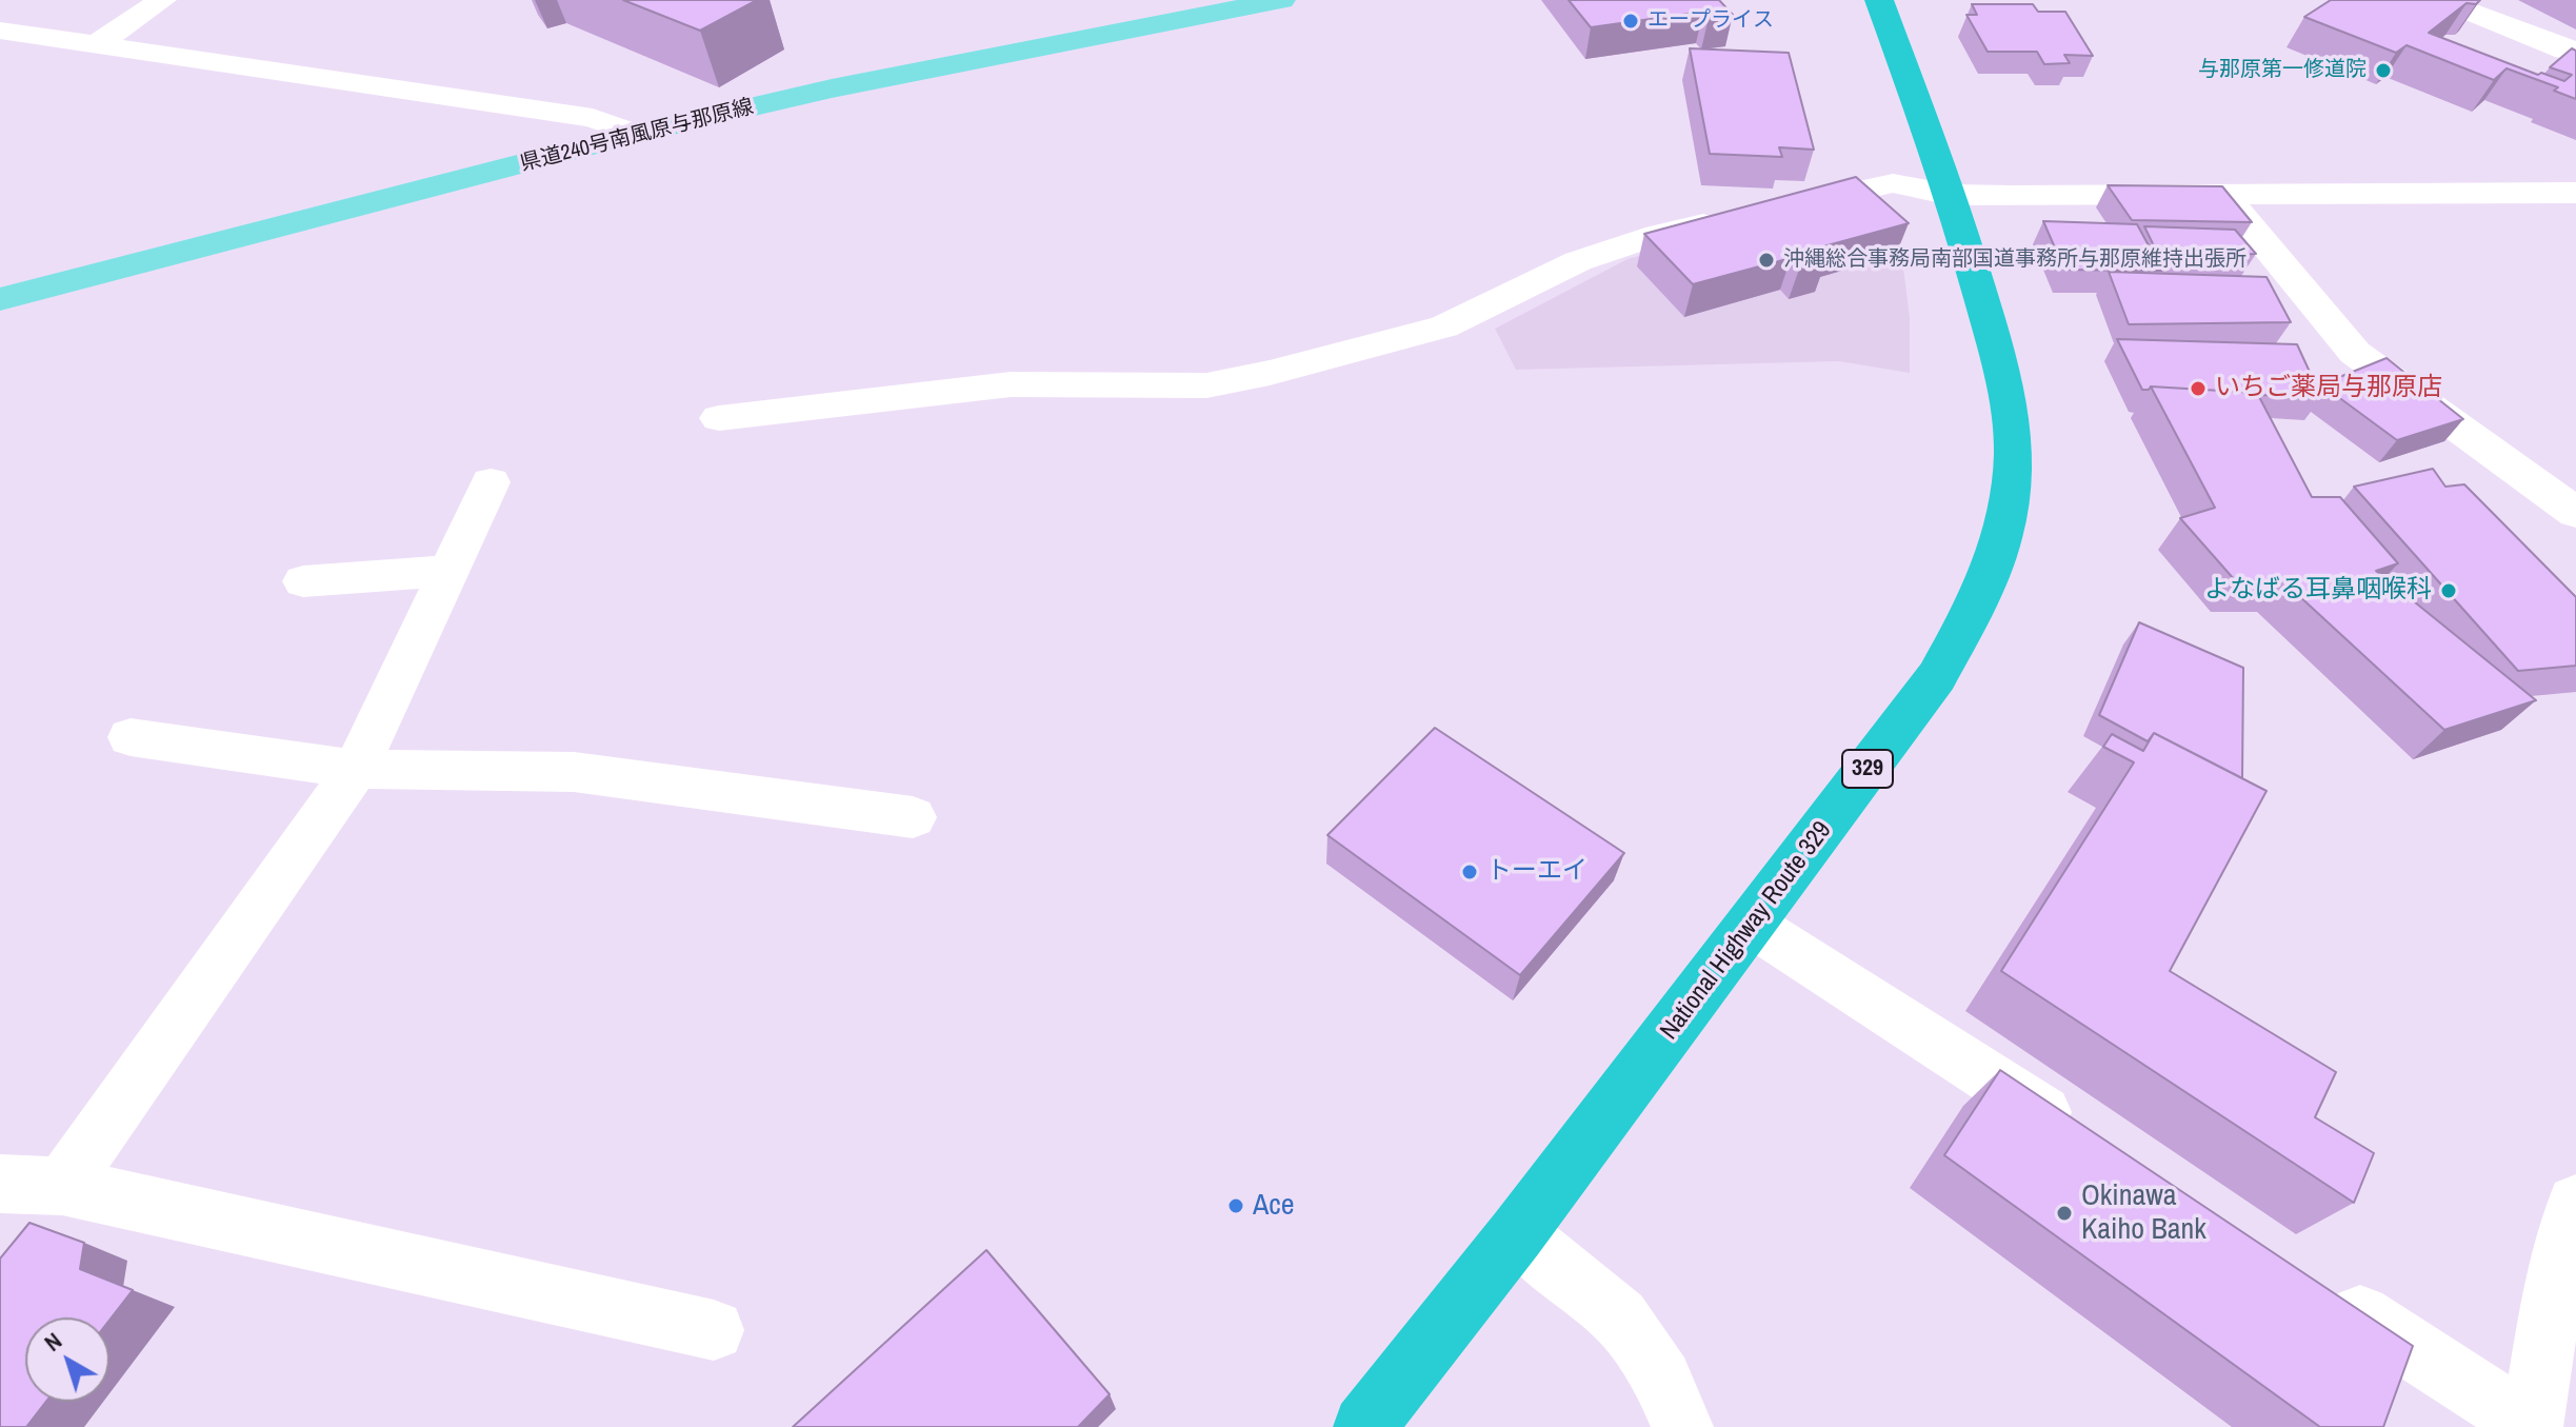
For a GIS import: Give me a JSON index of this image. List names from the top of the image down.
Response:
{
  "streets": {
    "highway": ["329", "National Highway Route 329"],
    "main road": ["県道240号南風原与那原線"]
  },
  "places": [
    "エープライス",
    "与那原第一修道院",
    "沖縄総合事務局南部国道事務所与那原維持出張所",
    "いちご薬局与那原店",
    "よなばる耳鼻咽喉科",
    "トーエイ",
    "Ace",
    "Okinawa Kaiho Bank"
  ],
  "north": "top left"
}
